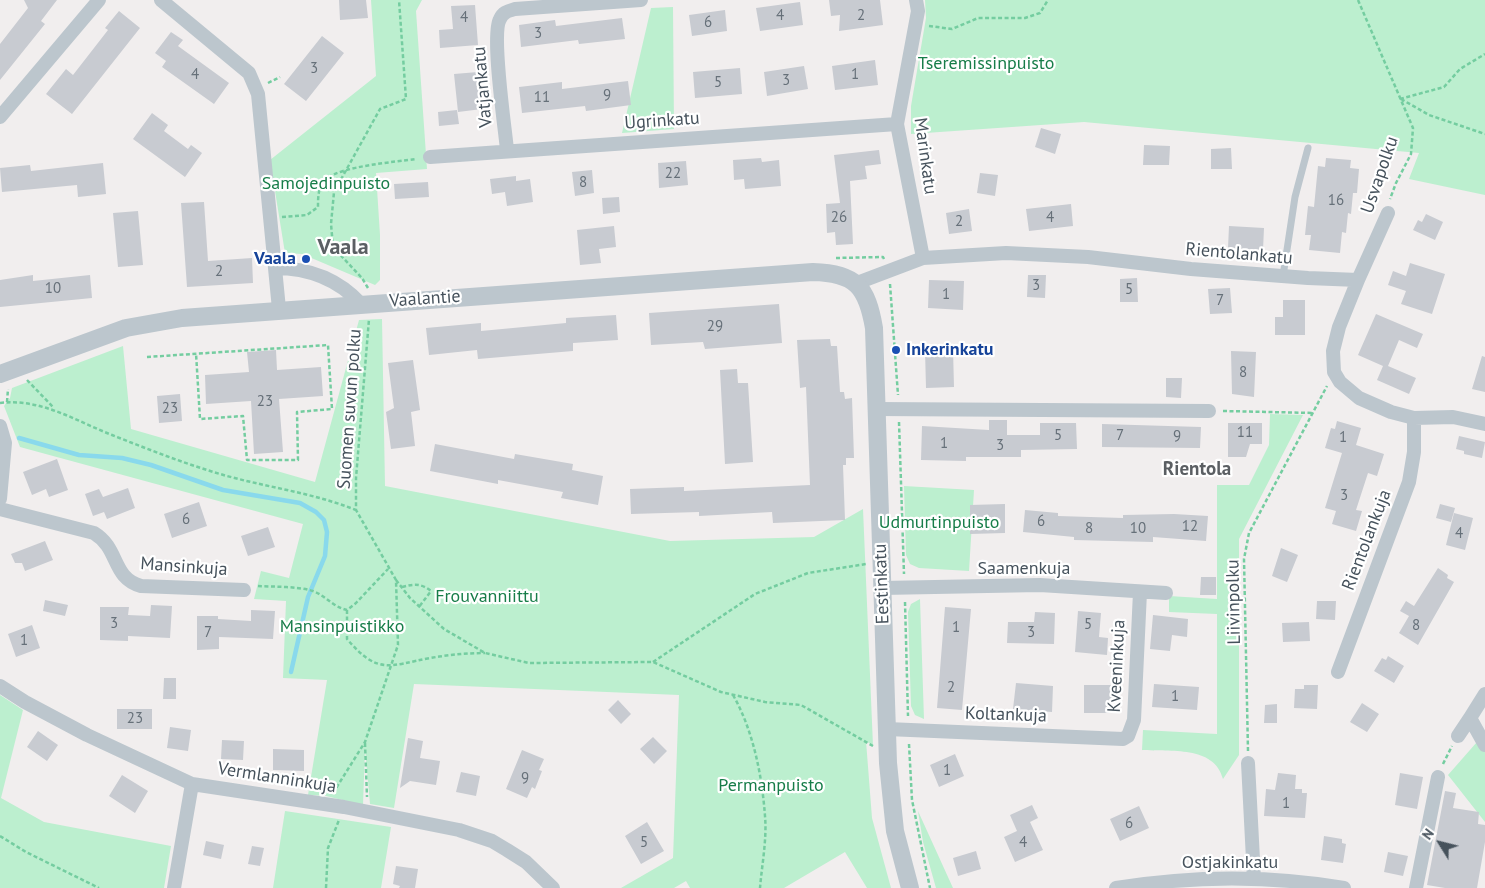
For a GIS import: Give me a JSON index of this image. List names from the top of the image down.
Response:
{
  "streets": {
    "street": [
      "Vatjankatu",
      "Ugrinkatu",
      "Marinkatu",
      "Usvapolku",
      "Rientolankatu",
      "Vaalantie",
      "Rientolankuja",
      "Mansinkuja",
      "Saamenkuja",
      "Eestinkatu",
      "Kveeninkuja",
      "Koltankuja",
      "Vermlanninkuja",
      "Ostjakinkatu"
    ],
    "path": ["Suomen suvun polku", "Liivinpolku"]
  },
  "crossings": [
    ["Vatjankatu", "Ugrinkatu"],
    ["Ugrinkatu", "Marinkatu"],
    ["Marinkatu", "Rientolankatu"],
    ["Usvapolku", "Rientolankatu"],
    ["Rientolankatu", "Vaalantie"],
    ["Rientolankatu", "Eestinkatu"],
    ["Vaalantie", "Suomen suvun polku"],
    ["Vaalantie", "Eestinkatu"],
    ["Saamenkuja", "Eestinkatu"],
    ["Saamenkuja", "Kveeninkuja"],
    ["Eestinkatu", "Koltankuja"],
    ["Kveeninkuja", "Koltankuja"]
  ],
  "districts": ["Vaala", "Rientola"],
  "parks": [
    "Tseremissinpuisto",
    "Samojedinpuisto",
    "Udmurtinpuisto",
    "Frouvanniittu",
    "Mansinpuistikko",
    "Permanpuisto"
  ],
  "places": ["Vaala", "Inkerinkatu"],
  "house_numbers": [
    "4",
    "2",
    "4",
    "6",
    "3",
    "3",
    "4",
    "1",
    "3",
    "5",
    "9",
    "11",
    "22",
    "8",
    "16",
    "26",
    "4",
    "2",
    "2",
    "3",
    "10",
    "5",
    "1",
    "7",
    "29",
    "8",
    "23",
    "23",
    "11",
    "5",
    "7",
    "9",
    "1",
    "1",
    "3",
    "3",
    "6",
    "6",
    "12",
    "8",
    "10",
    "4",
    "3",
    "5",
    "8",
    "1",
    "7",
    "3",
    "1",
    "2",
    "1",
    "23",
    "1",
    "9",
    "1",
    "6",
    "5",
    "4"
  ],
  "north": "top left"
}
